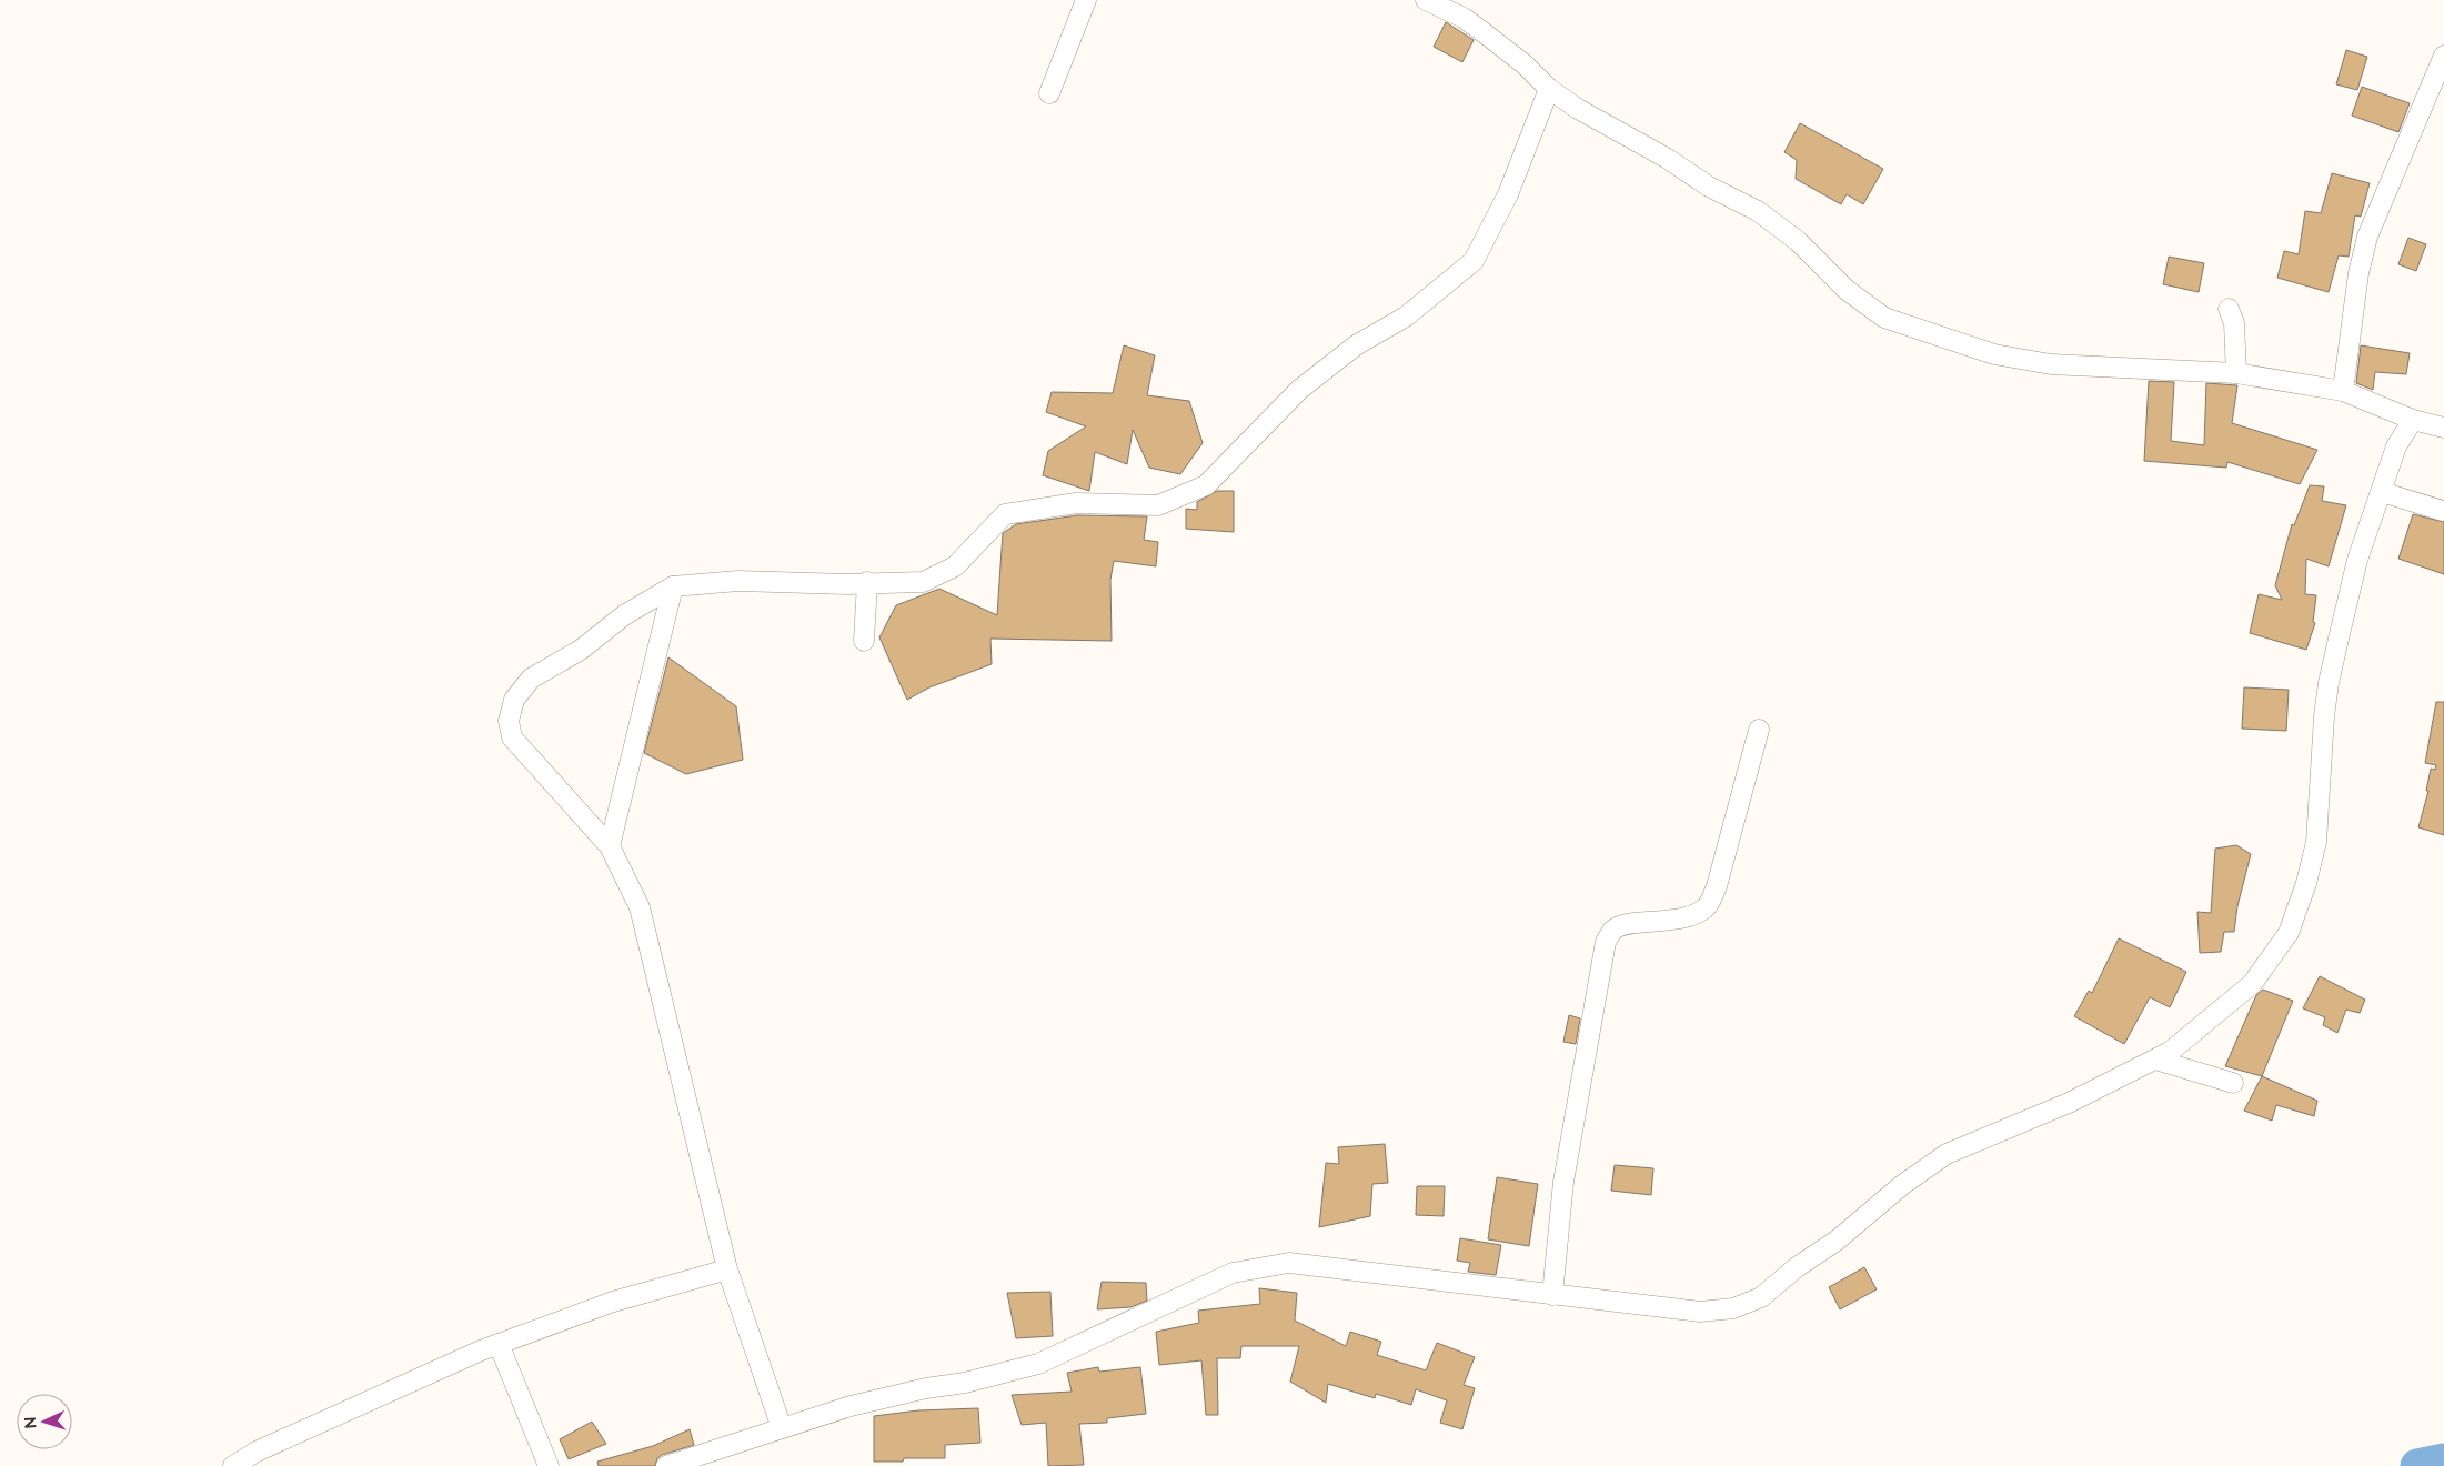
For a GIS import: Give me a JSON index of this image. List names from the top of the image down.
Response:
{
  "north": "left"
}
